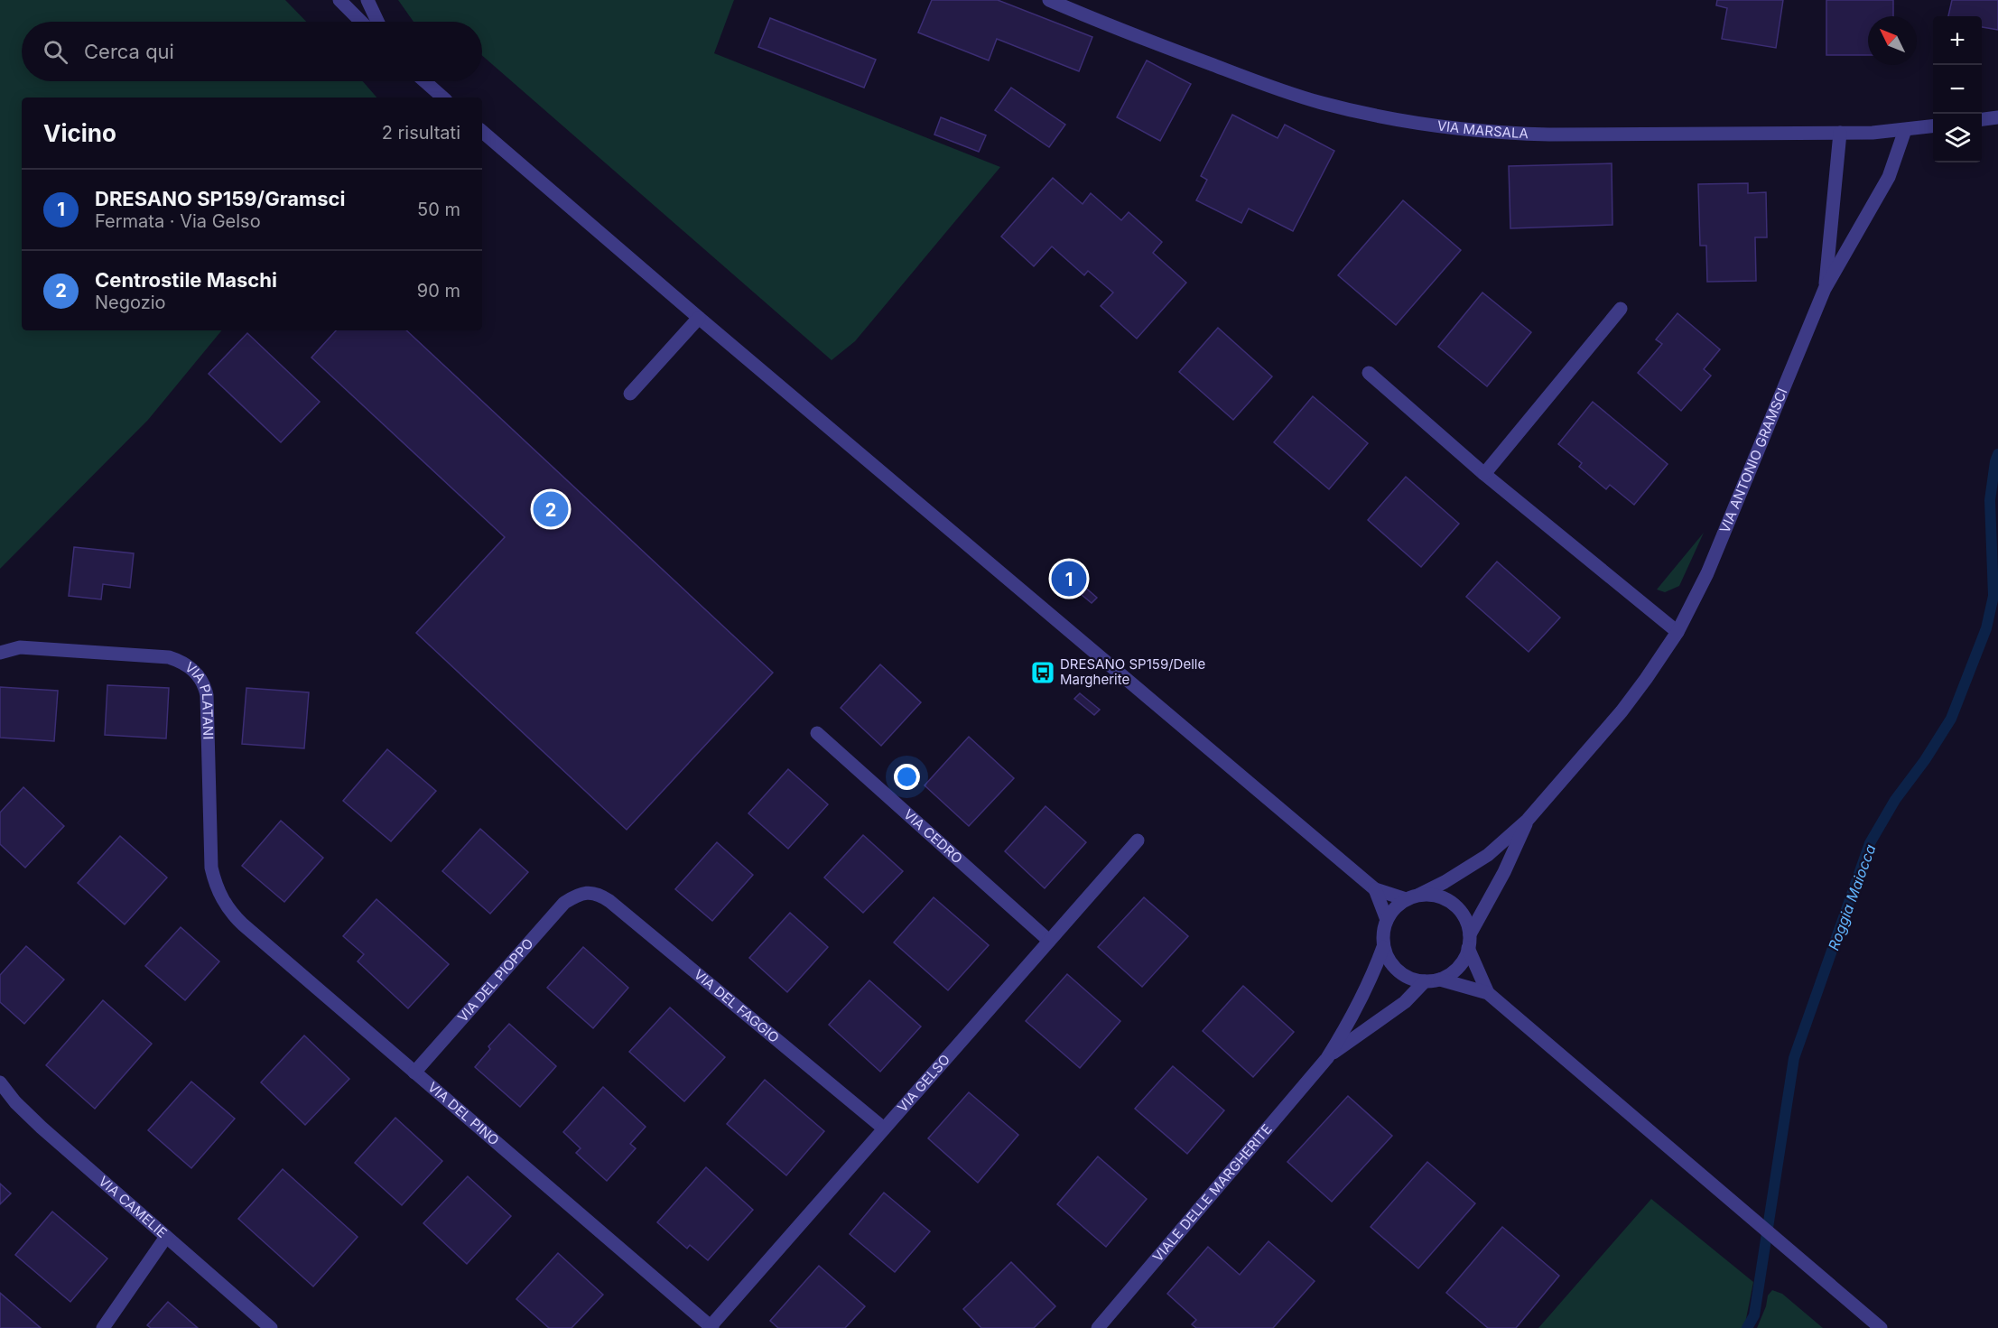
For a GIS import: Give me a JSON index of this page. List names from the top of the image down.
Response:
{
  "streets": {
    "street": [
      "VIA MARSALA",
      "VIA ANTONIO GRAMSCI",
      "VIA PLATANI",
      "VIA CEDRO",
      "VIA DEL PIOPPO",
      "VIA DEL FAGGIO",
      "VIA GELSO",
      "VIA DEL PINO",
      "VIALE DELLE MARGHERITE",
      "VIA CAMELIE"
    ]
  },
  "crossings": [
    ["VIA MARSALA", "VIA ANTONIO GRAMSCI"],
    ["VIA ANTONIO GRAMSCI", "VIALE DELLE MARGHERITE"],
    ["VIA PLATANI", "VIA DEL PINO"],
    ["VIA CEDRO", "VIA GELSO"],
    ["VIA DEL PIOPPO", "VIA DEL FAGGIO"],
    ["VIA DEL PIOPPO", "VIA DEL PINO"],
    ["VIA DEL FAGGIO", "VIA GELSO"],
    ["VIA GELSO", "VIA DEL PINO"]
  ],
  "water": ["Roggia Maiocca"],
  "places": {
    "bus stop": ["DRESANO SP159/Delle Margherite"]
  },
  "north": "top left",
  "page": {
    "map_buttons": ["+", "−"],
    "search": "Cerca qui",
    "heading": ["Vicino", "2 risultati"],
    "list": [
      {
        "mark": "1",
        "name": "DRESANO SP159/Gramsci",
        "note": "Fermata · Via Gelso",
        "value": "50 m"
      },
      {
        "mark": "2",
        "name": "Centrostile Maschi",
        "note": "Negozio",
        "value": "90 m"
      }
    ],
    "pins": ["2", "1"]
  }
}
